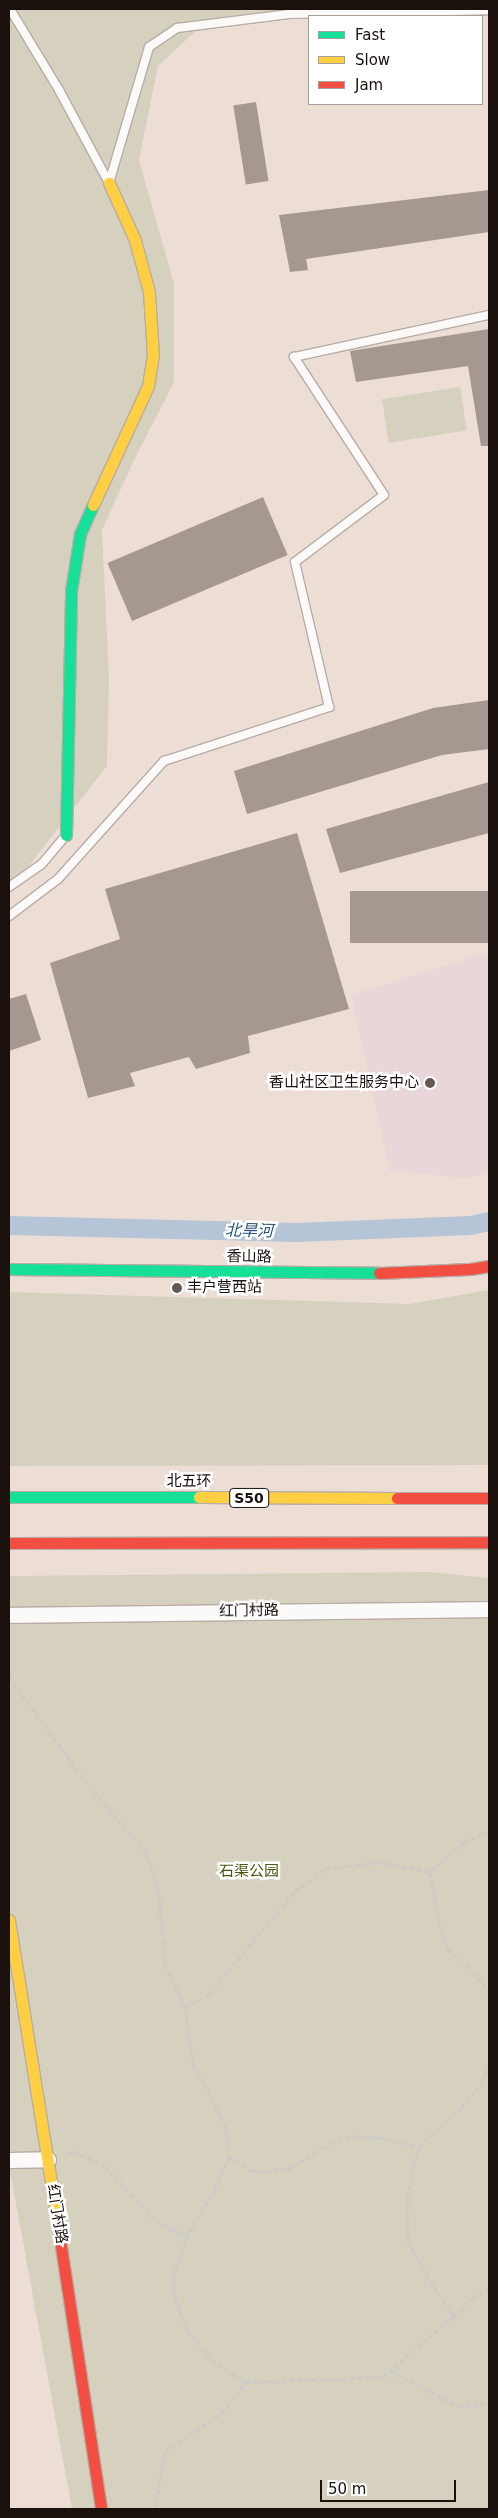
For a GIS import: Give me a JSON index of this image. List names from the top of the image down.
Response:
{
  "streets": {
    "main road": [
      "香山路",
      "北五环",
      "S50",
      "红门村路"
    ]
  },
  "water": ["北旱河"],
  "parks": ["石渠公园"],
  "places": ["香山社区卫生服务中心", "丰户营西站"],
  "legend": ["Fast", "Slow", "Jam"],
  "scale_bar": "50 m"
}
